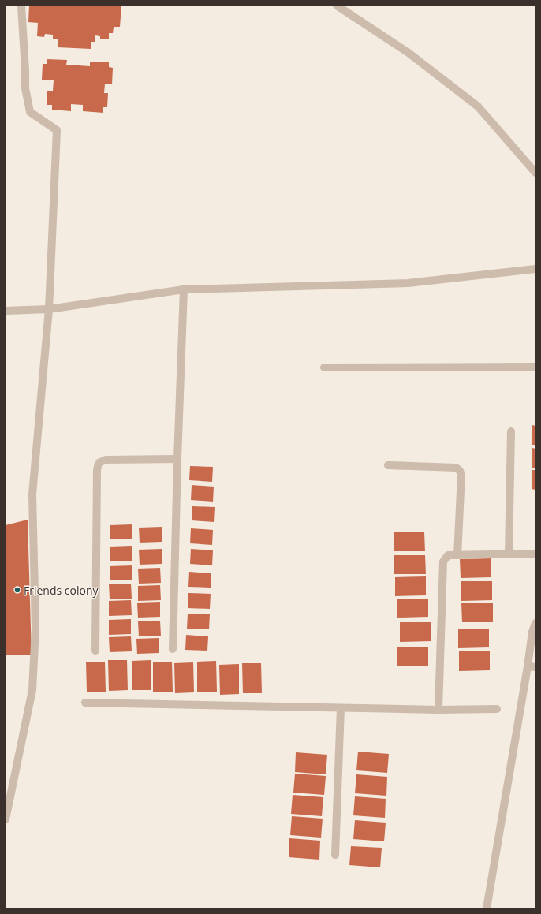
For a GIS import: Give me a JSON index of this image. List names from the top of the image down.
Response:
{
  "places": ["Friends colony"]
}
